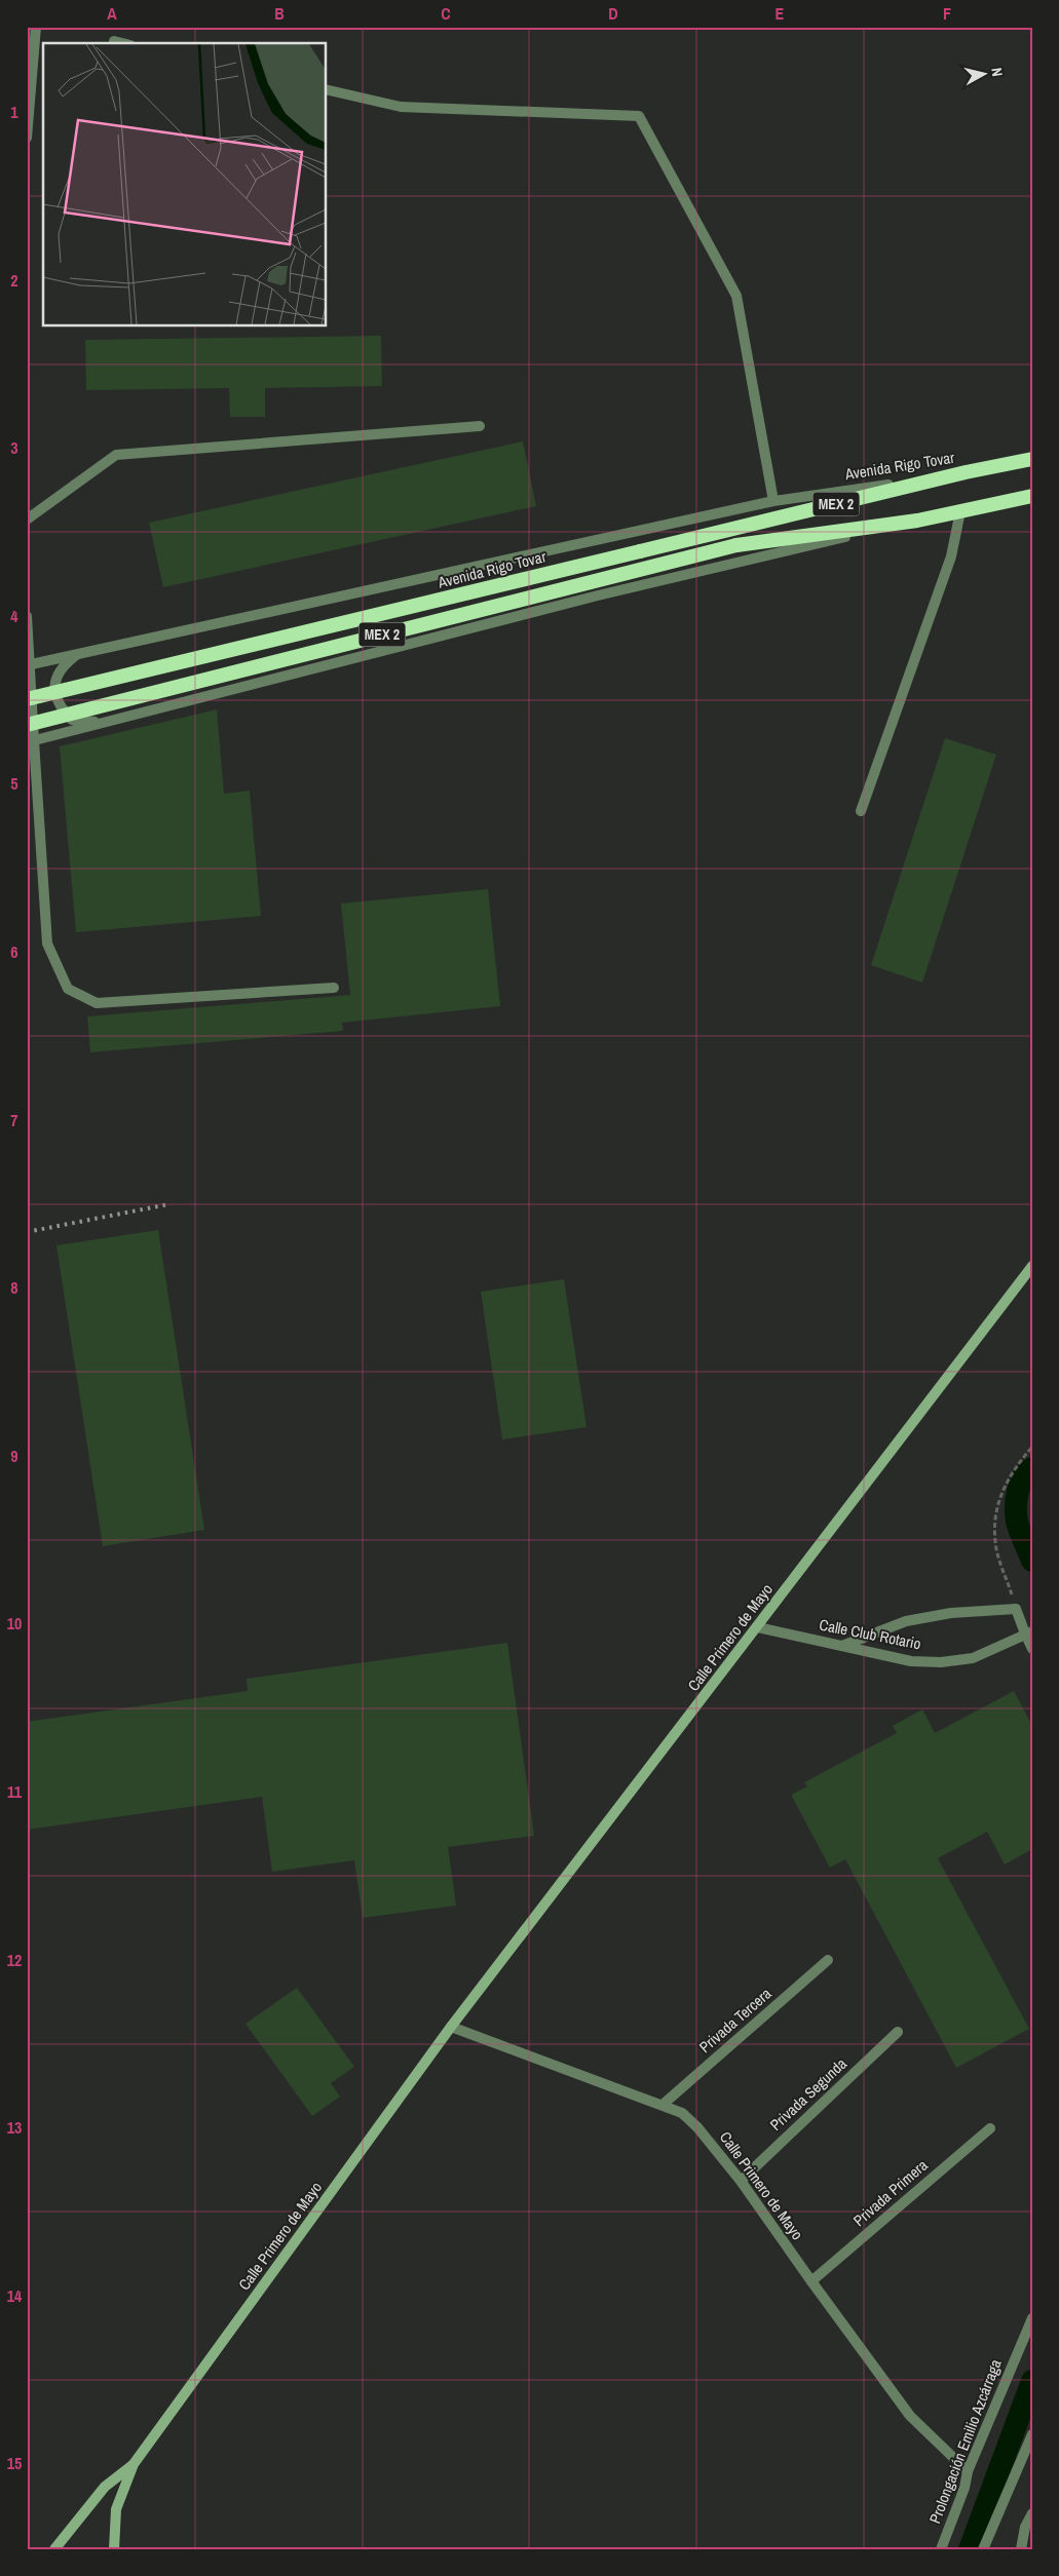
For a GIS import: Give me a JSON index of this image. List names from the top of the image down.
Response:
{
  "streets": {
    "highway": ["Avenida Rigo Tovar", "MEX 2"],
    "main road": ["Calle Primero de Mayo"],
    "street": [
      "Calle Club Rotario",
      "Privada Tercera",
      "Privada Segunda",
      "Privada Primera",
      "Prolongación Emilio Azcárraga"
    ]
  },
  "crossings": [
    ["Calle Club Rotario", "Calle Primero de Mayo"],
    ["Calle Primero de Mayo", "Privada Tercera"],
    ["Calle Primero de Mayo", "Privada Segunda"],
    ["Calle Primero de Mayo", "Privada Primera"],
    ["Calle Primero de Mayo", "Prolongación Emilio Azcárraga"]
  ],
  "north": "right",
  "grid": {
    "columns": [
      "A",
      "B",
      "C",
      "D",
      "E",
      "F"
    ],
    "rows": [
      "1",
      "2",
      "3",
      "4",
      "5",
      "6",
      "7",
      "8",
      "9",
      "10",
      "11",
      "12",
      "13",
      "14",
      "15"
    ]
  }
}
